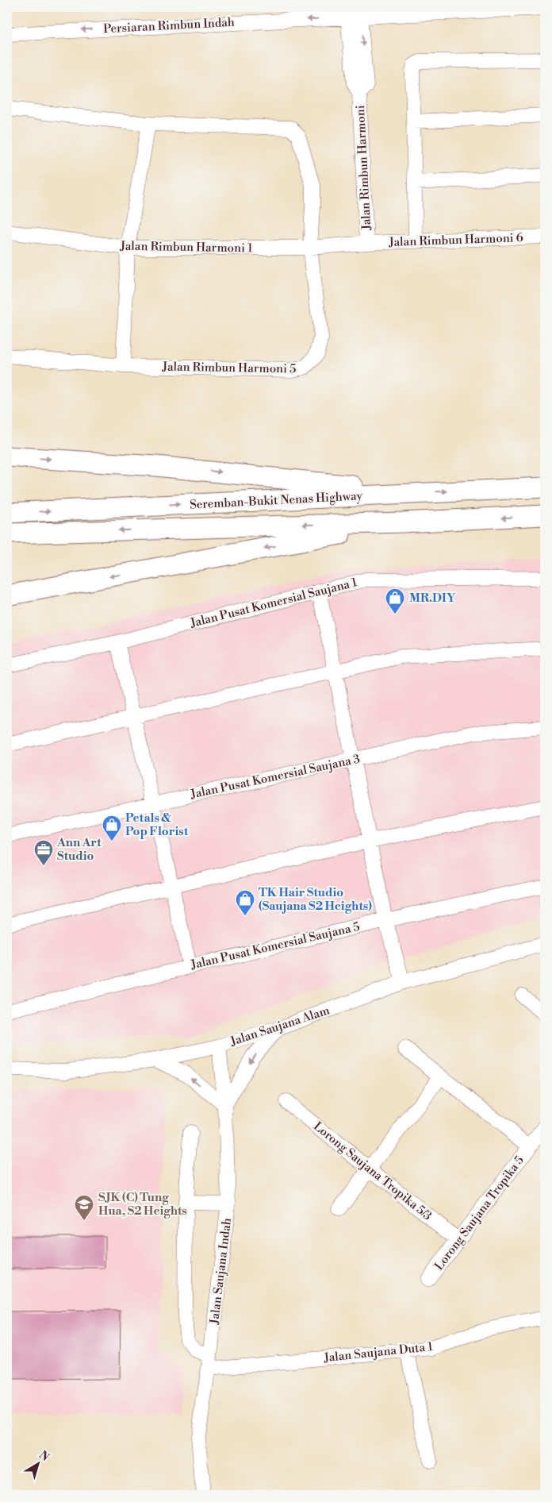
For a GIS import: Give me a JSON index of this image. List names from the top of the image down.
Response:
{
  "streets": {
    "highway": ["Seremban-Bukit Nenas Highway"],
    "street": [
      "Persiaran Rimbun Indah",
      "Jalan Rimbun Harmoni",
      "Jalan Rimbun Harmoni 6",
      "Jalan Rimbun Harmoni 1",
      "Jalan Rimbun Harmoni 5",
      "Jalan Pusat Komersial Saujana 1",
      "Jalan Pusat Komersial Saujana 3",
      "Jalan Pusat Komersial Saujana 5",
      "Jalan Saujana Alam",
      "Lorong Saujana Tropika 5/3",
      "Lorong Saujana Tropika 5",
      "Jalan Saujana Indah",
      "Jalan Saujana Duta 1"
    ]
  },
  "crossings": [
    ["Persiaran Rimbun Indah", "Jalan Rimbun Harmoni"],
    ["Jalan Rimbun Harmoni", "Jalan Rimbun Harmoni 6"],
    ["Jalan Rimbun Harmoni", "Jalan Rimbun Harmoni 1"],
    ["Jalan Rimbun Harmoni 6", "Jalan Rimbun Harmoni 1"],
    ["Jalan Rimbun Harmoni 1", "Jalan Rimbun Harmoni 5"],
    ["Jalan Saujana Alam", "Jalan Saujana Indah"],
    ["Lorong Saujana Tropika 5/3", "Lorong Saujana Tropika 5"],
    ["Jalan Saujana Indah", "Jalan Saujana Duta 1"]
  ],
  "one_way": ["Persiaran Rimbun Indah"],
  "places": {
    "shop": ["MR.DIY", "Petals & Pop Florist", "TK Hair Studio (Saujana S2 Heights)"],
    "office": ["Ann Art Studio"],
    "school or university": ["SJK (C) Tung Hua, S2 Heights"]
  },
  "north": "top right"
}
